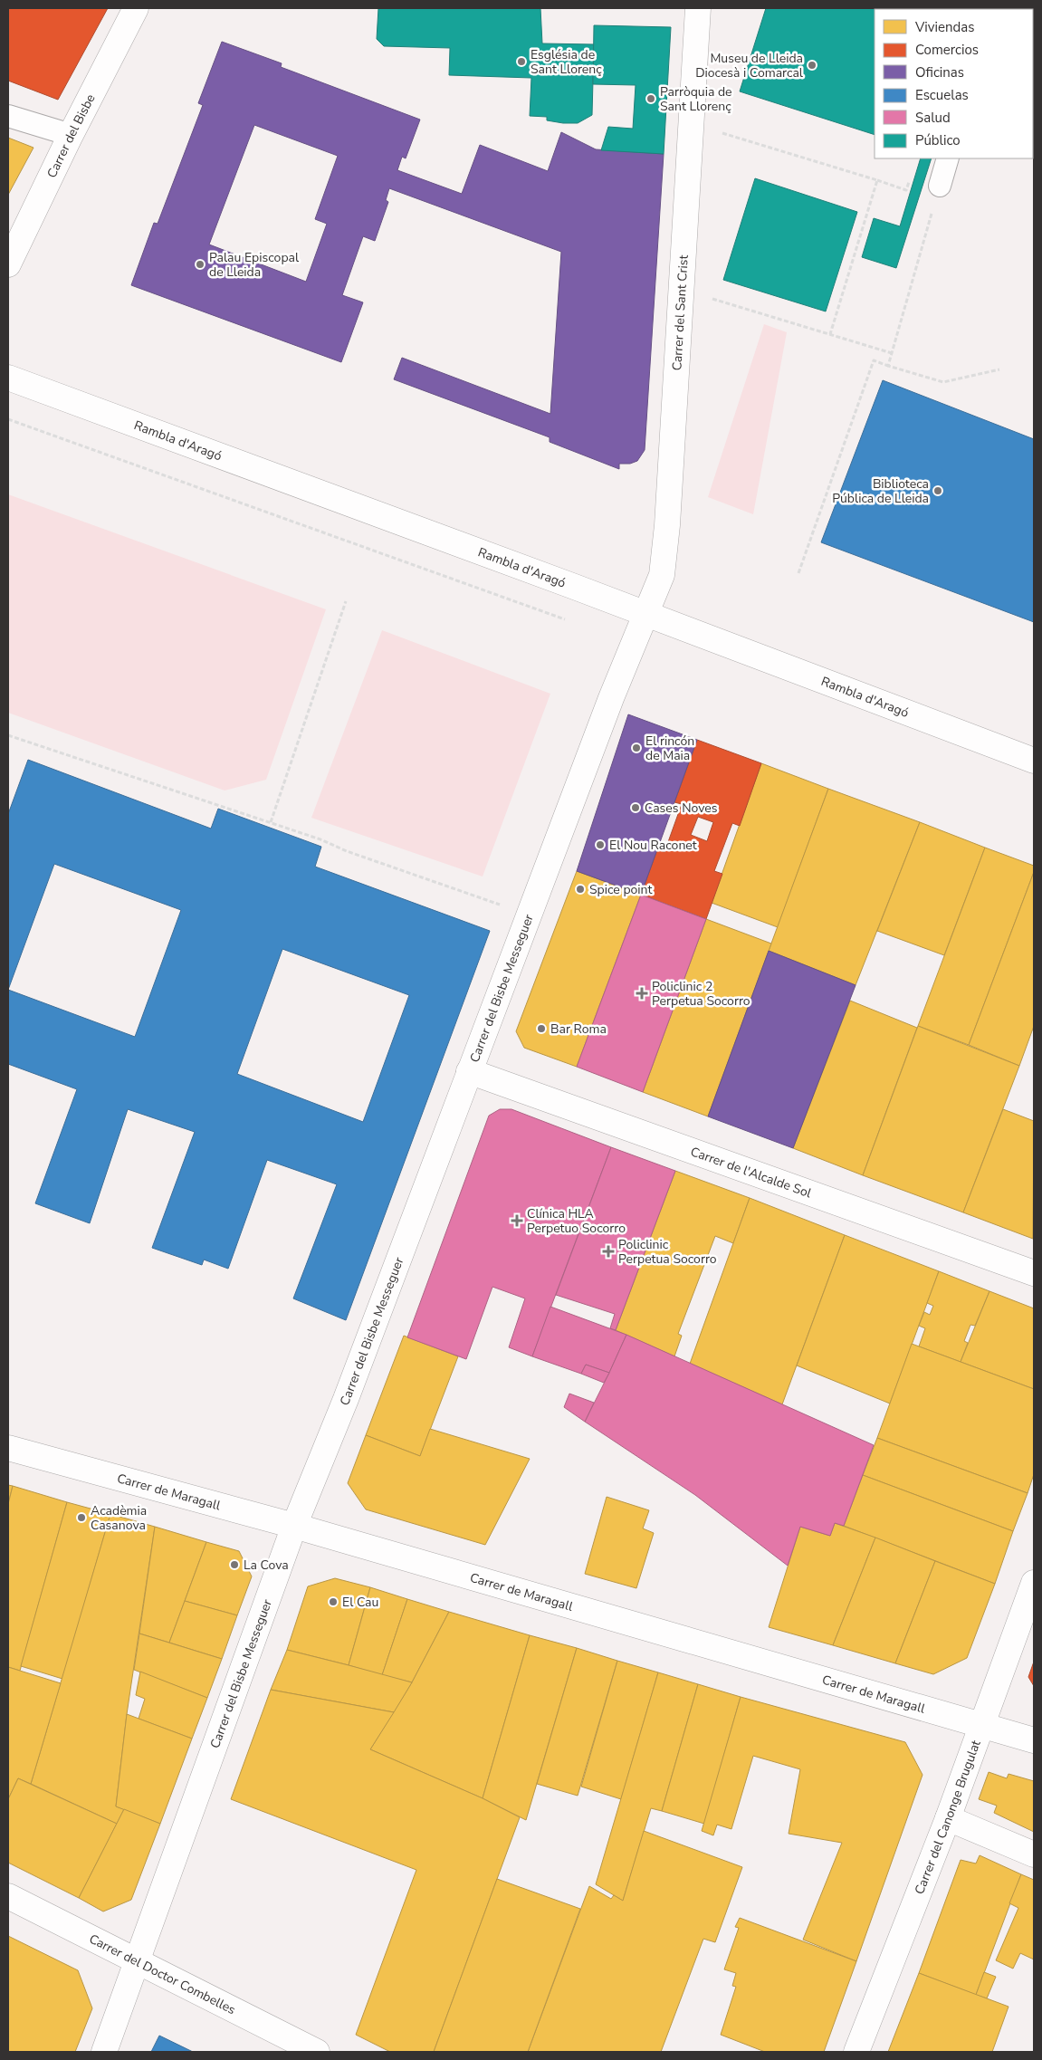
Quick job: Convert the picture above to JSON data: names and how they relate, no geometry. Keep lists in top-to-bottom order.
{
  "streets": {
    "street": [
      "Carrer del Bisbe",
      "Carrer del Sant Crist",
      "Rambla d'Aragó",
      "Carrer del Bisbe Messeguer",
      "Carrer de l'Alcalde Sol",
      "Carrer de Maragall",
      "Carrer del Canonge Brugulat",
      "Carrer del Doctor Combelles"
    ]
  },
  "crossings": [
    ["Carrer del Sant Crist", "Rambla d'Aragó"],
    ["Carrer del Sant Crist", "Carrer del Bisbe Messeguer"],
    ["Rambla d'Aragó", "Carrer del Bisbe Messeguer"],
    ["Carrer del Bisbe Messeguer", "Carrer de l'Alcalde Sol"],
    ["Carrer del Bisbe Messeguer", "Carrer de Maragall"],
    ["Carrer del Bisbe Messeguer", "Carrer del Doctor Combelles"],
    ["Carrer de Maragall", "Carrer del Canonge Brugulat"]
  ],
  "places": {
    "other": [
      "Església de Sant Llorenç",
      "Museu de Lleida Diocesà i Comarcal",
      "Parròquia de Sant Llorenç",
      "Palau Episcopal de Lleida",
      "Biblioteca Pública de Lleida",
      "El rincón de Maia",
      "Cases Noves",
      "El Nou Raconet",
      "Spice point",
      "Bar Roma",
      "Acadèmia Casanova",
      "La Cova",
      "El Cau"
    ],
    "health": ["Policlinic 2 Perpetua Socorro", "Clínica HLA Perpetuo Socorro", "Policlinic Perpetua Socorro"]
  },
  "legend": [
    "Viviendas",
    "Comercios",
    "Oficinas",
    "Escuelas",
    "Salud",
    "Público"
  ]
}
